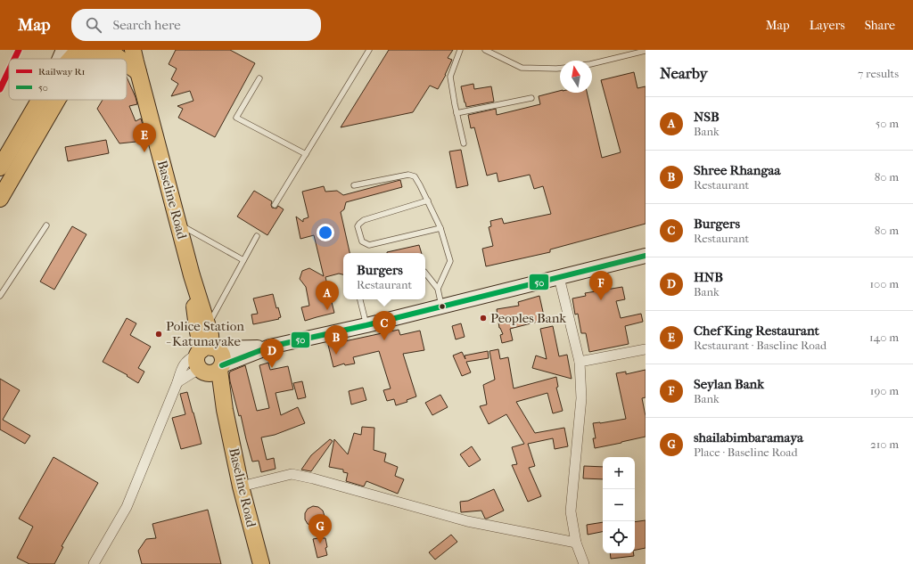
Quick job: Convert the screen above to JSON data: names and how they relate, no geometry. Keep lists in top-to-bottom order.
{
  "streets": {
    "main road": ["Baseline Road"]
  },
  "places": ["Peoples Bank", "Police Station - Katunayake"],
  "lines": ["rail line R1", "transit line 50"],
  "legend": ["Railway R1", "50"],
  "north": "top",
  "page": {
    "header": "Map",
    "search": "Search here",
    "nav": ["Map", "Layers", "Share"],
    "heading": ["Nearby", "7 results"],
    "list": [
      {
        "mark": "A",
        "name": "NSB",
        "note": "Bank",
        "value": "50 m"
      },
      {
        "mark": "B",
        "name": "Shree Rhangaa",
        "note": "Restaurant",
        "value": "80 m"
      },
      {
        "mark": "C",
        "name": "Burgers",
        "note": "Restaurant",
        "value": "80 m"
      },
      {
        "mark": "D",
        "name": "HNB",
        "note": "Bank",
        "value": "100 m"
      },
      {
        "mark": "E",
        "name": "Chef King Restaurant",
        "note": "Restaurant · Baseline Road",
        "value": "140 m"
      },
      {
        "mark": "F",
        "name": "Seylan Bank",
        "note": "Bank",
        "value": "190 m"
      },
      {
        "mark": "G",
        "name": "shailabimbaramaya",
        "note": "Place · Baseline Road",
        "value": "210 m"
      }
    ],
    "pins": [
      "E",
      "F",
      "A",
      "C",
      "B",
      "D",
      "G"
    ],
    "popup": ["Burgers", "Restaurant"],
    "map_buttons": ["+", "−"]
  }
}
